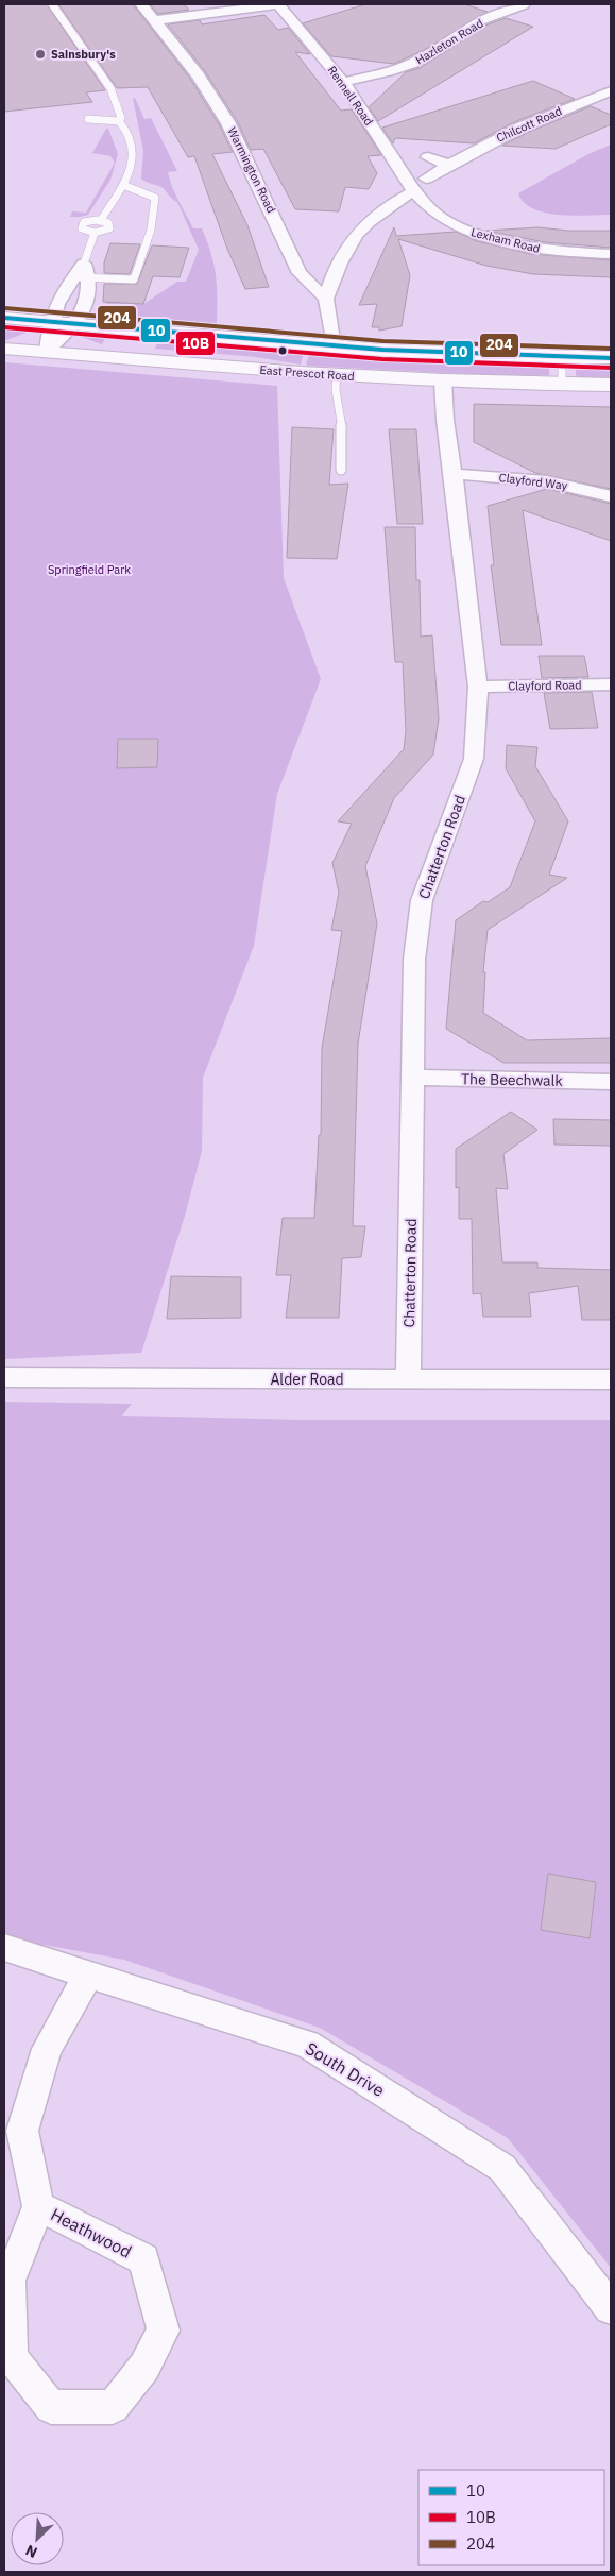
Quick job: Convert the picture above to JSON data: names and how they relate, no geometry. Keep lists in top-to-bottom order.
{
  "streets": {
    "highway": ["East Prescot Road"],
    "street": [
      "Hazleton Road",
      "Rennell Road",
      "Chilcott Road",
      "Warmington Road",
      "Lexham Road",
      "Clayford Way",
      "Clayford Road",
      "Chatterton Road",
      "The Beechwalk",
      "Alder Road",
      "South Drive",
      "Heathwood"
    ]
  },
  "crossings": [
    ["Hazleton Road", "Rennell Road"],
    ["Rennell Road", "Lexham Road"],
    ["East Prescot Road", "Chatterton Road"],
    ["Clayford Way", "Chatterton Road"],
    ["Clayford Road", "Chatterton Road"],
    ["Chatterton Road", "The Beechwalk"],
    ["Chatterton Road", "Alder Road"],
    ["South Drive", "Heathwood"]
  ],
  "parks": ["Springfield Park"],
  "places": ["Sainsbury's"],
  "lines": ["transit line 204", "transit line 10", "transit line 10B"],
  "legend": ["10", "10B", "204"],
  "north": "bottom left"
}
